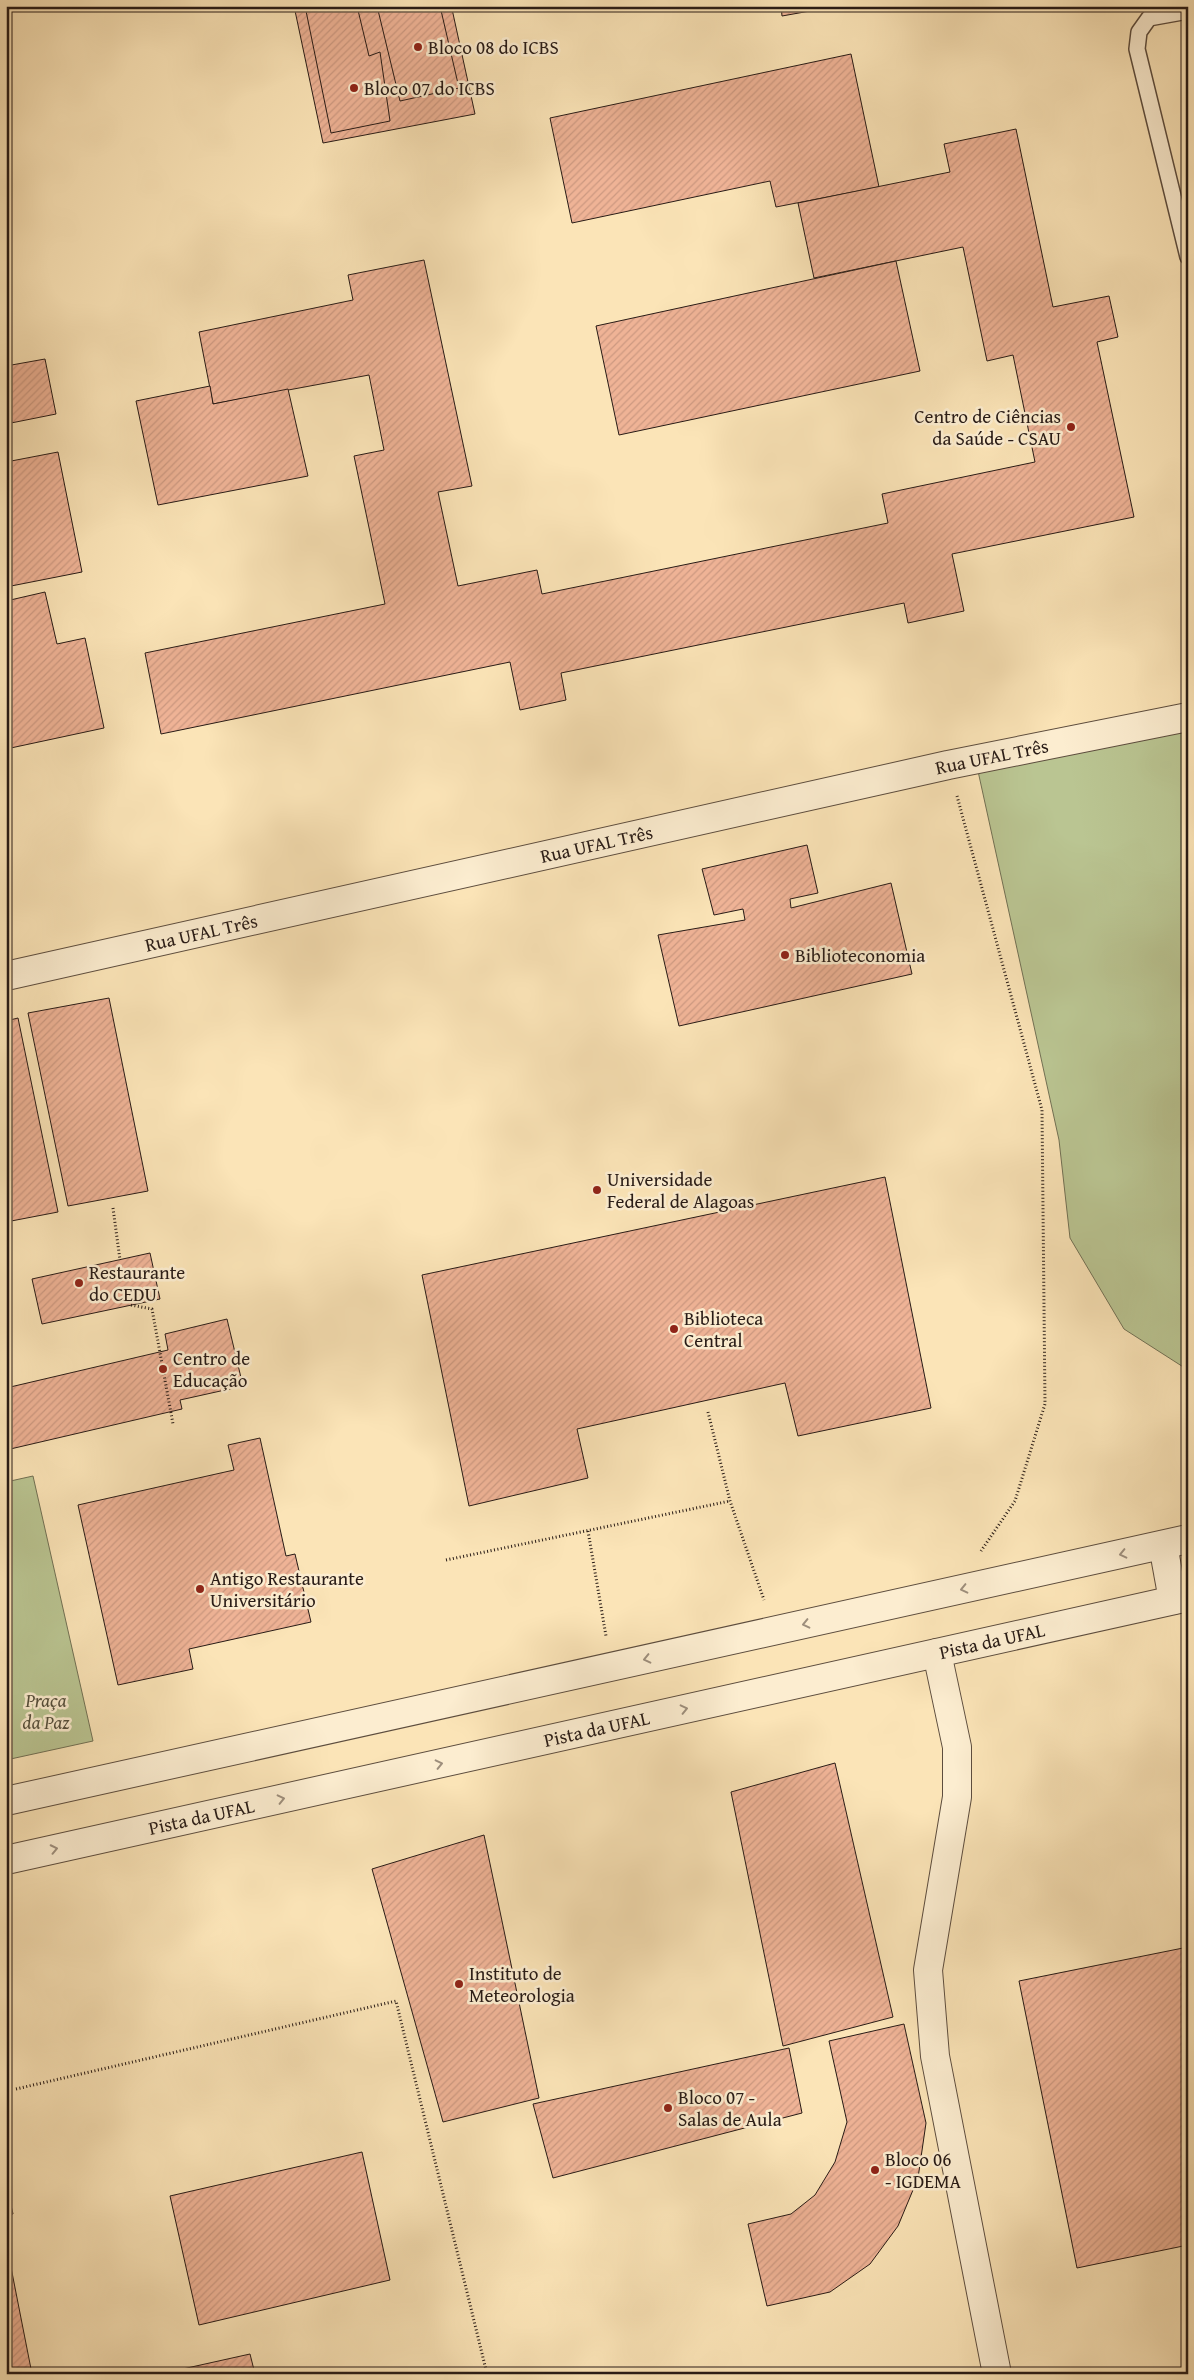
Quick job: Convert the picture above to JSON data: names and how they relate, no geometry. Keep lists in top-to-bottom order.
{
  "streets": {
    "street": ["Rua UFAL Três", "Pista da UFAL"]
  },
  "parks": ["Praça da Paz"],
  "places": [
    "Bloco 08 do ICBS",
    "Bloco 07 do ICBS",
    "Centro de Ciências da Saúde - CSAU",
    "Biblioteconomia",
    "Universidade Federal de Alagoas",
    "Restaurante do CEDU",
    "Biblioteca Central",
    "Centro de Educação",
    "Antigo Restaurante Universitário",
    "Instituto de Meteorologia",
    "Bloco 07 - Salas de Aula",
    "Bloco 06 - IGDEMA"
  ]
}
